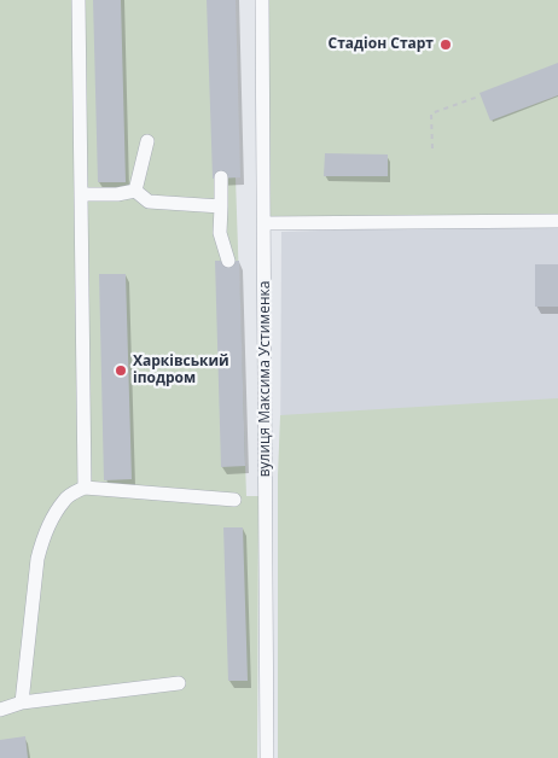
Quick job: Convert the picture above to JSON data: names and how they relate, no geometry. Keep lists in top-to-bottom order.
{
  "streets": {
    "street": ["вулиця Максима Устименка"]
  },
  "places": ["Стадіон Старт", "Харківський іподром"]
}
